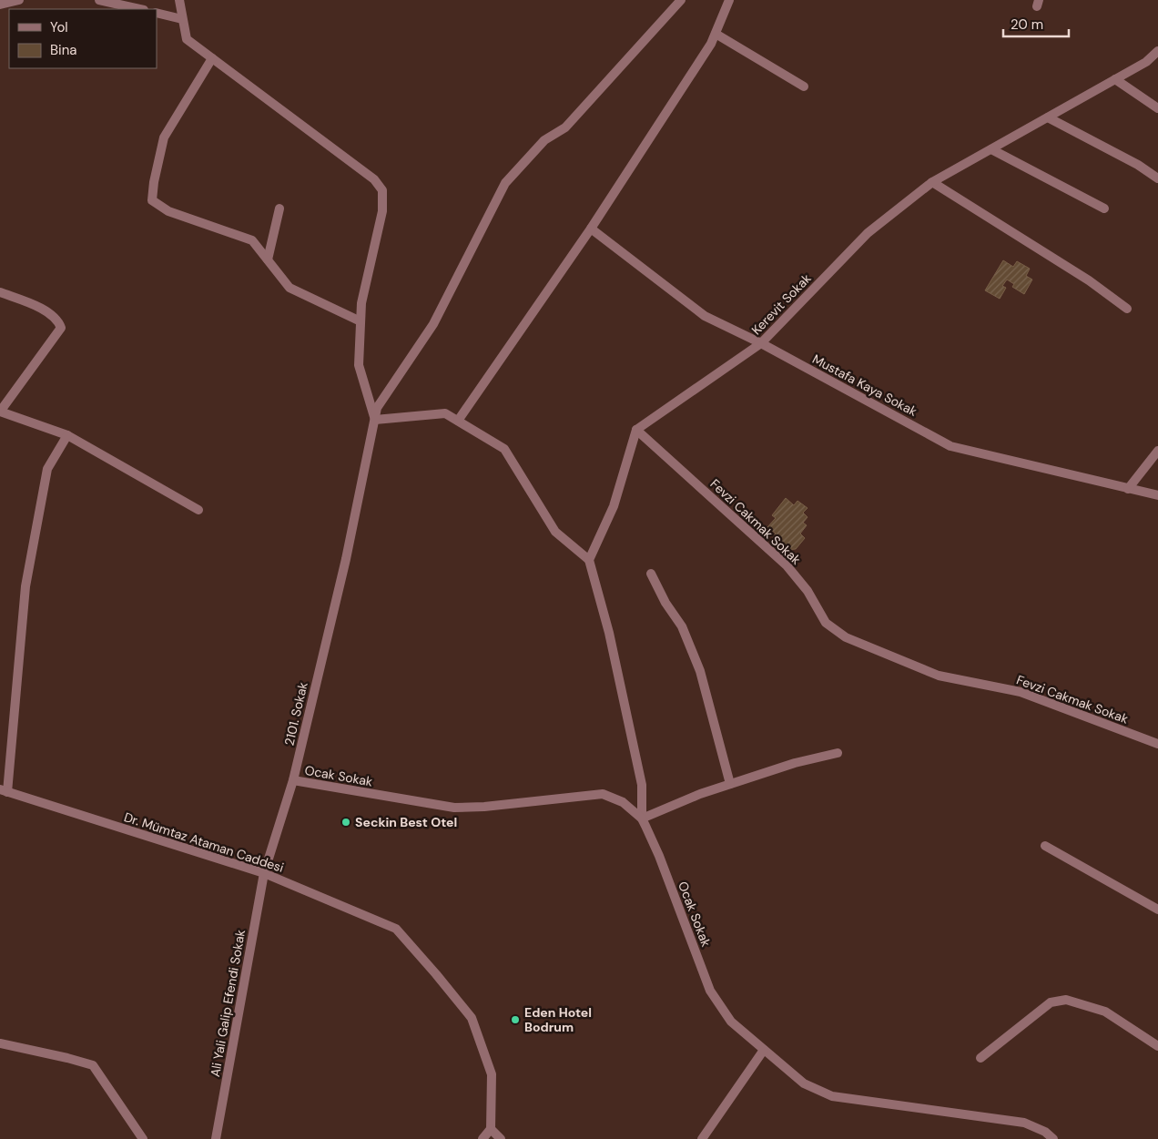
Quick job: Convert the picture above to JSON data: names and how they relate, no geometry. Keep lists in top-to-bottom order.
{
  "streets": {
    "street": [
      "Kerevit Sokak",
      "Mustafa Kaya Sokak",
      "Fevzi Cakmak Sokak",
      "2101. Sokak",
      "Ocak Sokak",
      "Dr. Mümtaz Ataman Caddesi",
      "Ali Yali Galip Efendi Sokak"
    ]
  },
  "crossings": [
    ["Kerevit Sokak", "Mustafa Kaya Sokak"],
    ["Kerevit Sokak", "Fevzi Cakmak Sokak"],
    ["2101. Sokak", "Ocak Sokak"],
    ["2101. Sokak", "Dr. Mümtaz Ataman Caddesi"],
    ["2101. Sokak", "Ali Yali Galip Efendi Sokak"],
    ["Dr. Mümtaz Ataman Caddesi", "Ali Yali Galip Efendi Sokak"]
  ],
  "places": ["Seckin Best Otel", "Eden Hotel Bodrum"],
  "legend": ["Yol", "Bina"],
  "scale_bar": "20 m"
}
